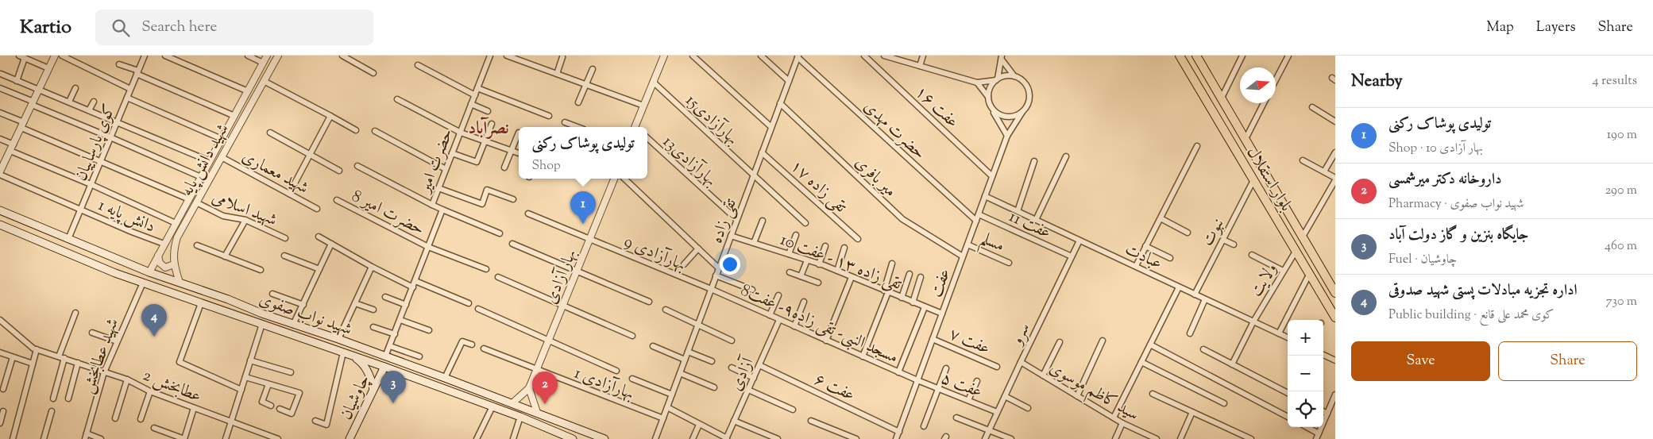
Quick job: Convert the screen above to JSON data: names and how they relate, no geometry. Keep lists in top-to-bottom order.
{
  "streets": {
    "main road": ["بلوار استقلال", "شهید نواب صفوی", "چاوشیان"],
    "street": [
      "عفت ۱۶",
      "بهارآزادی15",
      "حضرت مهدی",
      "کوی پارساییان",
      "شهید دانش پایه",
      "حضرت امیر",
      "بهارآزادی13",
      "شهید معماری",
      "میر بافری",
      "تقی زاده ۱۷",
      "شهید اسلامی",
      "حضرت امیر 8",
      "دانش پایه 1",
      "تقی زاده",
      "عفت 11",
      "نبوت",
      "مسلم",
      "بهارآزادی 9",
      "عبادت",
      "تقی زاده ۱۳ - عفت 10",
      "بهار آزادی",
      "ولایت",
      "عفت",
      "مسجد النبی- تقی زاده۹- عفت8",
      "سرو",
      "عفت ۷",
      "شهید عطابخش",
      "آزادی",
      "بهارآزادی 1",
      "عفت ۵",
      "عطابخش 2",
      "عفت ۶",
      "سید کاظم موسوی"
    ]
  },
  "crossings": [
    ["عفت ۱۶", "عفت"],
    ["بهارآزادی15", "تقی زاده"],
    ["حضرت مهدی", "تقی زاده"],
    ["حضرت مهدی", "عفت"],
    ["کوی پارساییان", "دانش پایه 1"],
    ["کوی پارساییان", "شهید نواب صفوی"],
    ["شهید دانش پایه", "شهید معماری"],
    ["شهید دانش پایه", "شهید اسلامی"],
    ["شهید دانش پایه", "دانش پایه 1"],
    ["شهید دانش پایه", "شهید نواب صفوی"],
    ["حضرت امیر", "حضرت امیر 8"],
    ["حضرت امیر", "شهید نواب صفوی"],
    ["بهارآزادی13", "تقی زاده"],
    ["میر بافری", "تقی زاده"],
    ["میر بافری", "عفت"],
    ["بلوار استقلال", "نبوت"],
    ["بلوار استقلال", "ولایت"],
    ["تقی زاده ۱۷", "تقی زاده"],
    ["تقی زاده", "بهارآزادی 9"],
    ["تقی زاده", "تقی زاده ۱۳ - عفت 10"],
    ["تقی زاده", "مسجد النبی- تقی زاده۹- عفت8"],
    ["تقی زاده", "بهارآزادی 1"],
    ["عفت 11", "عفت"],
    ["عفت 11", "سرو"],
    ["نبوت", "عبادت"],
    ["مسلم", "عفت"],
    ["بهارآزادی 9", "بهار آزادی"],
    ["بهارآزادی 9", "مسجد النبی- تقی زاده۹- عفت8"],
    ["عبادت", "ولایت"],
    ["عبادت", "عفت"],
    ["عبادت", "سرو"],
    ["تقی زاده ۱۳ - عفت 10", "عفت"],
    ["بهار آزادی", "شهید نواب صفوی"],
    ["بهار آزادی", "بهارآزادی 1"],
    ["عفت", "مسجد النبی- تقی زاده۹- عفت8"],
    ["عفت", "عفت ۷"],
    ["عفت", "عفت ۵"],
    ["عفت", "عفت ۶"],
    ["شهید نواب صفوی", "شهید عطابخش"],
    ["شهید نواب صفوی", "چاوشیان"],
    ["مسجد النبی- تقی زاده۹- عفت8", "آزادی"],
    ["مسجد النبی- تقی زاده۹- عفت8", "عفت ۵"],
    ["سرو", "عفت ۵"],
    ["سرو", "سید کاظم موسوی"],
    ["شهید عطابخش", "عطابخش 2"],
    ["آزادی", "عفت ۶"]
  ],
  "districts": ["نصرآباد"],
  "north": "right",
  "page": {
    "header": "Kartio",
    "search": "Search here",
    "nav": ["Map", "Layers", "Share"],
    "heading": ["Nearby", "4 results"],
    "list": [
      {
        "mark": "1",
        "name": "تولیدی پوشاک رکنی",
        "note": "Shop · بهار آزادی 10",
        "value": "190 m"
      },
      {
        "mark": "2",
        "name": "داروخانه دکتر میرشمسی",
        "note": "Pharmacy · شهید نواب صفوی",
        "value": "290 m"
      },
      {
        "mark": "3",
        "name": "جایگاه بنزین و گاز دولت آباد",
        "note": "Fuel · چاوشیان",
        "value": "460 m"
      },
      {
        "mark": "4",
        "name": "اداره تجزیه مبادلات پستی شهید صدوقی",
        "note": "Public building · کوی محمد علی قانع",
        "value": "730 m"
      }
    ],
    "popup": ["تولیدی پوشاک رکنی", "Shop"],
    "pins": [
      "1",
      "4",
      "3",
      "2"
    ],
    "map_buttons": ["+", "−"],
    "buttons": ["Save", "Share"]
  }
}
